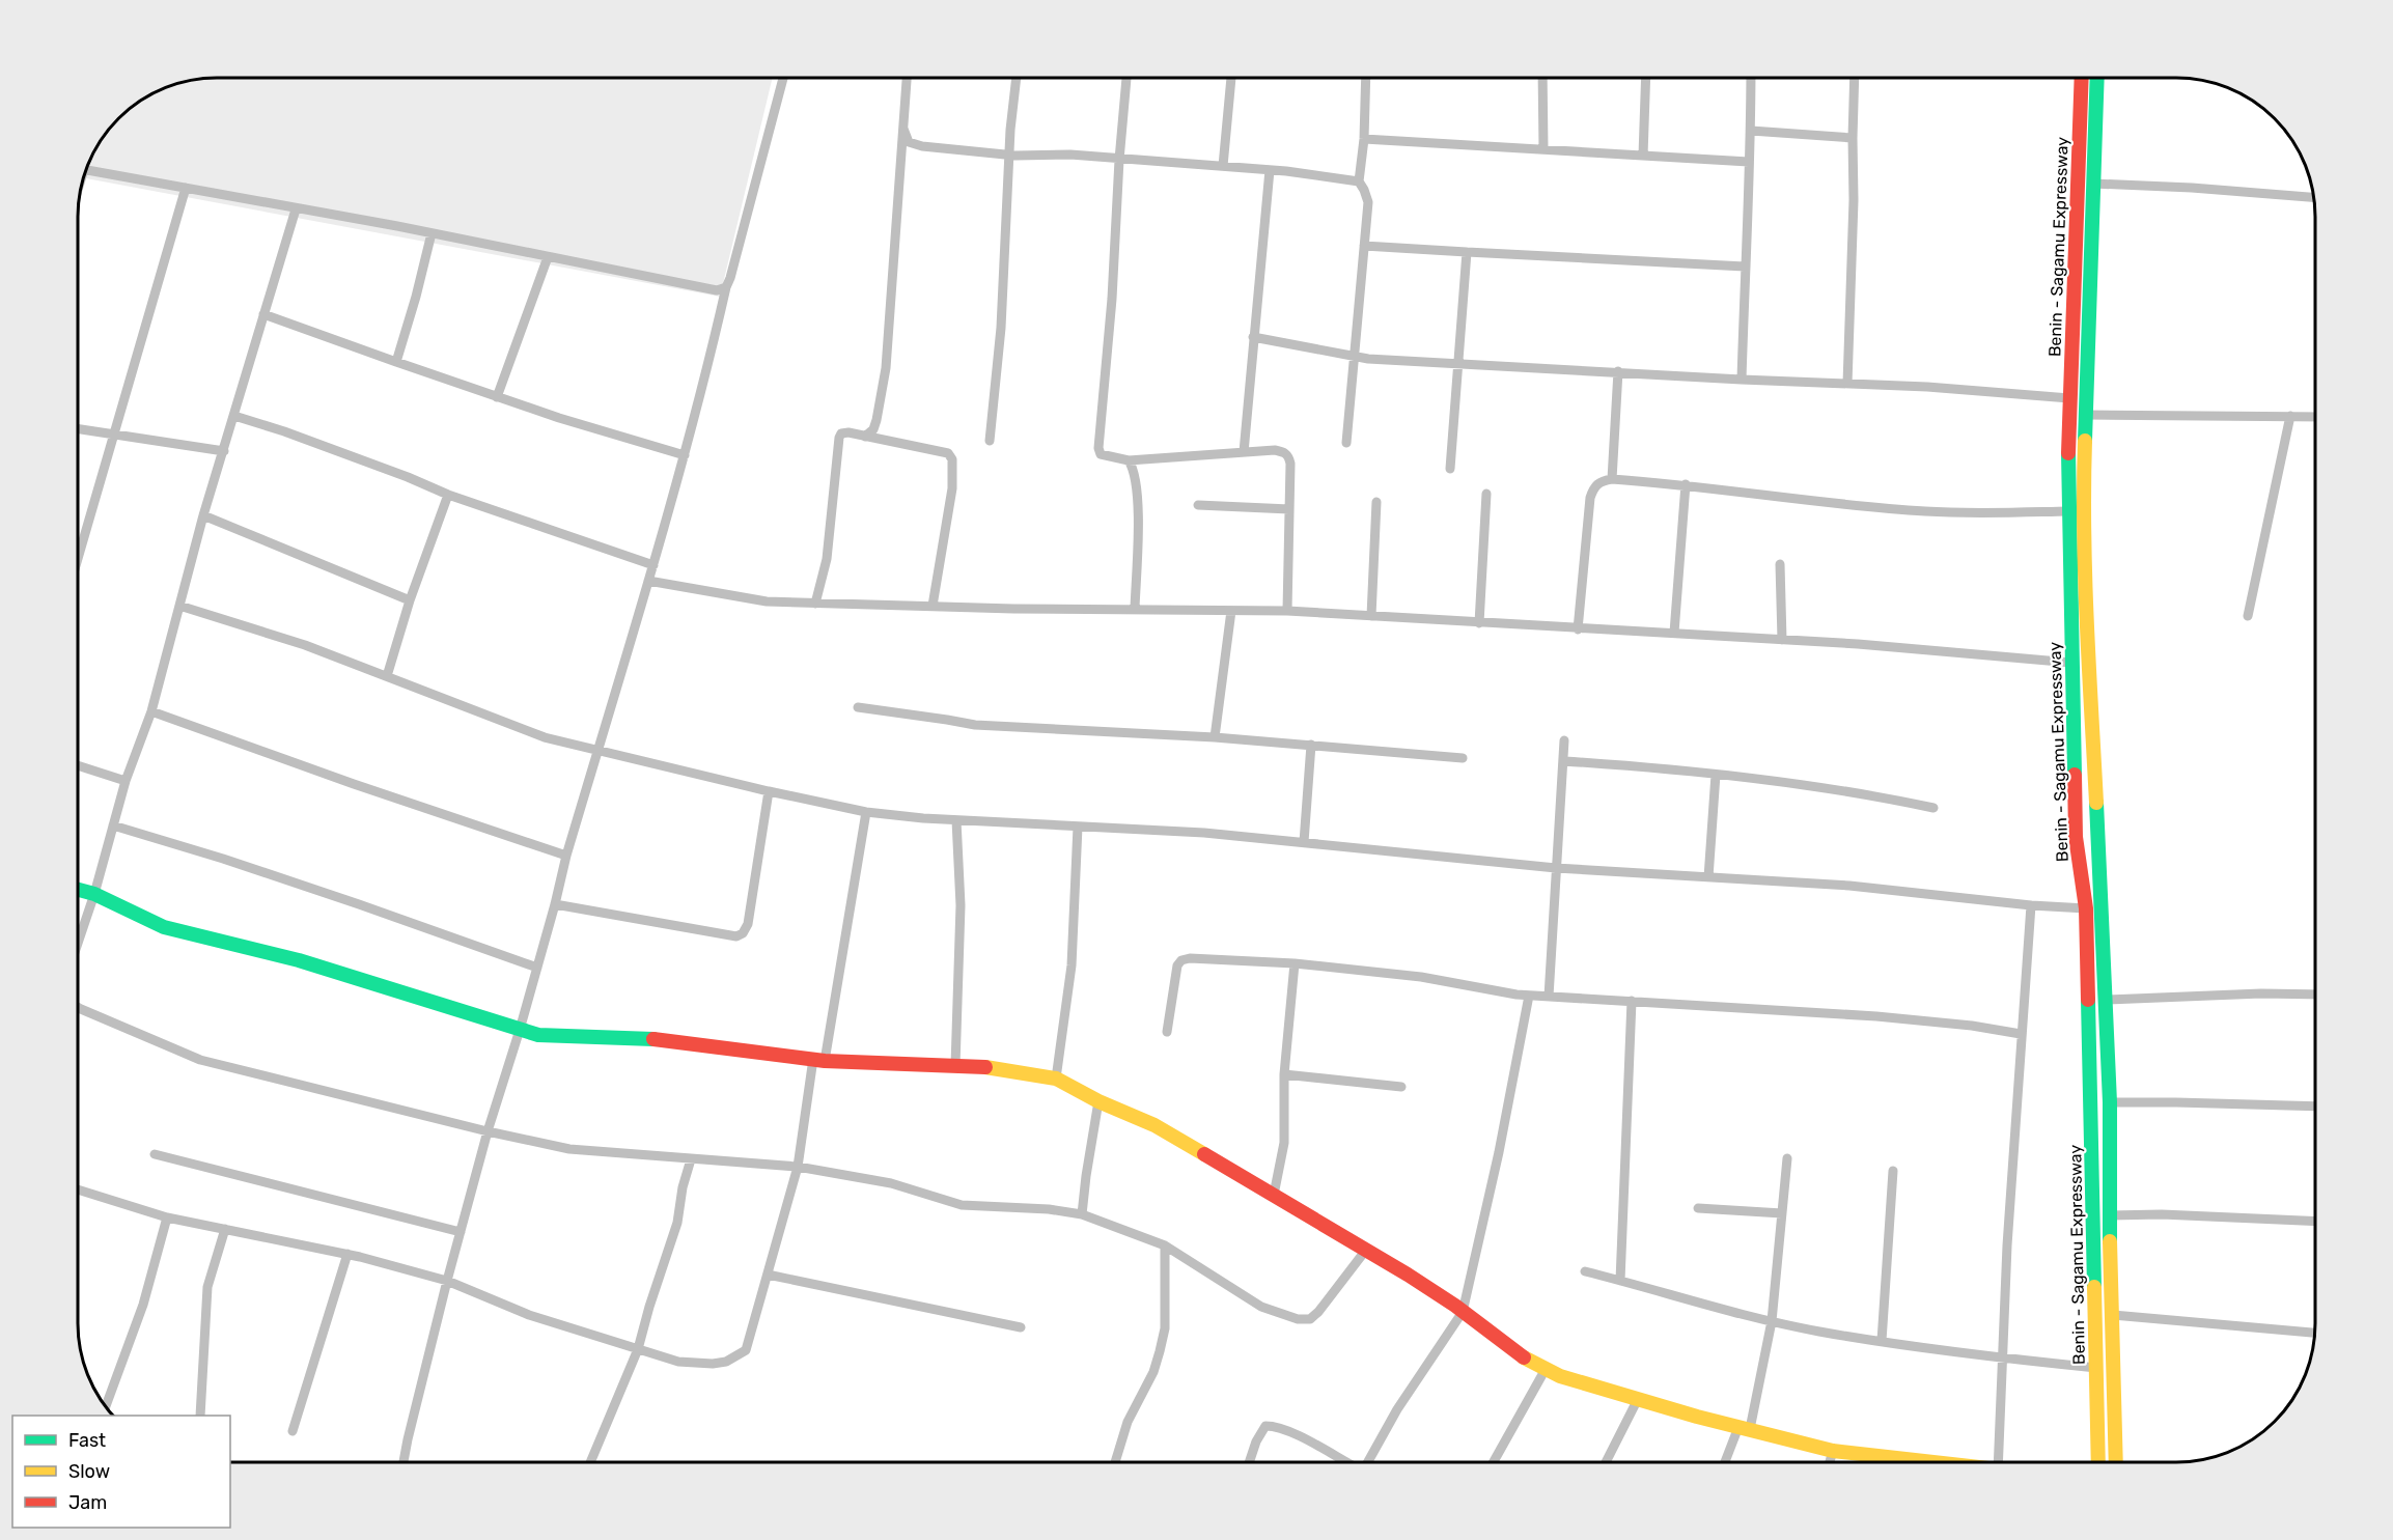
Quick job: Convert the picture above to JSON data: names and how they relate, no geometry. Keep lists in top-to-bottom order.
{
  "streets": {
    "main road": ["Benin - Sagamu Expressway"]
  },
  "legend": ["Fast", "Slow", "Jam"]
}
